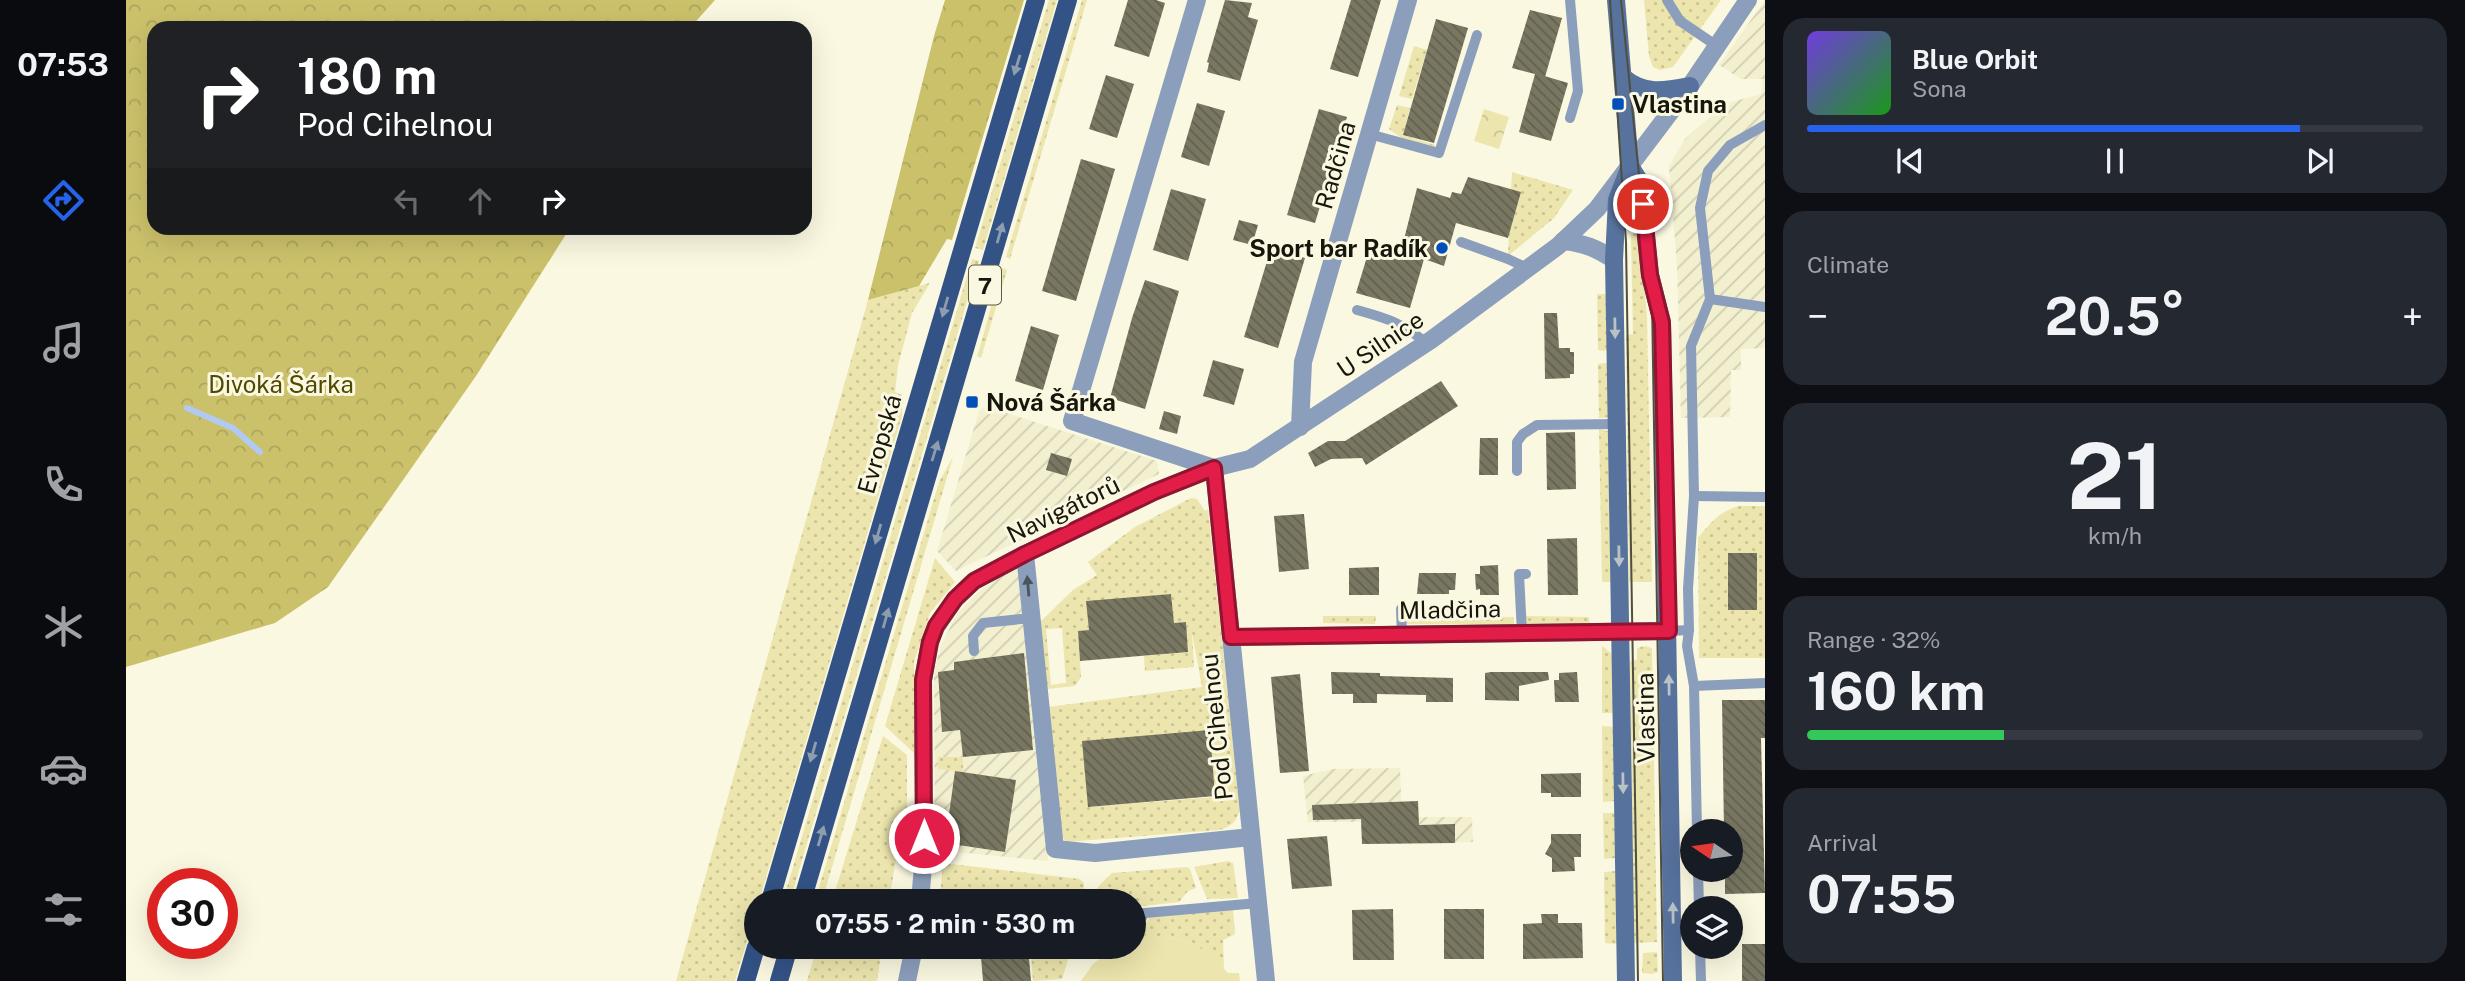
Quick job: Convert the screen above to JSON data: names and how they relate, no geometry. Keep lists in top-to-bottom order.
{
  "streets": {
    "main road": ["7", "Evropská"],
    "street": [
      "Radčina",
      "U Silnice",
      "Navigátorů",
      "Mladčina",
      "Vlastina",
      "Pod Cihelnou"
    ]
  },
  "crossings": [
    ["Radčina", "U Silnice"],
    ["U Silnice", "Navigátorů"],
    ["U Silnice", "Vlastina"],
    ["U Silnice", "Pod Cihelnou"],
    ["Navigátorů", "Pod Cihelnou"],
    ["Mladčina", "Vlastina"],
    ["Mladčina", "Pod Cihelnou"]
  ],
  "parks": ["Divoká Šárka"],
  "places": {
    "transit": ["Vlastina", "Nová Šárka"],
    "other": ["Sport bar Radík"]
  },
  "north": "left",
  "page": {
    "tabs": "07:53",
    "turn": ["180 m", "Pod Cihelnou"],
    "song": ["Blue Orbit", "Sona"],
    "tile": [
      "Climate",
      ["21", "km/h"],
      ["Range · 32%", "160 km"],
      ["Arrival", "07:55"]
    ],
    "heat": ["−", "20.5°", "+"],
    "limit": "30",
    "trip": "07:55 · 2 min · 530 m"
  }
}
